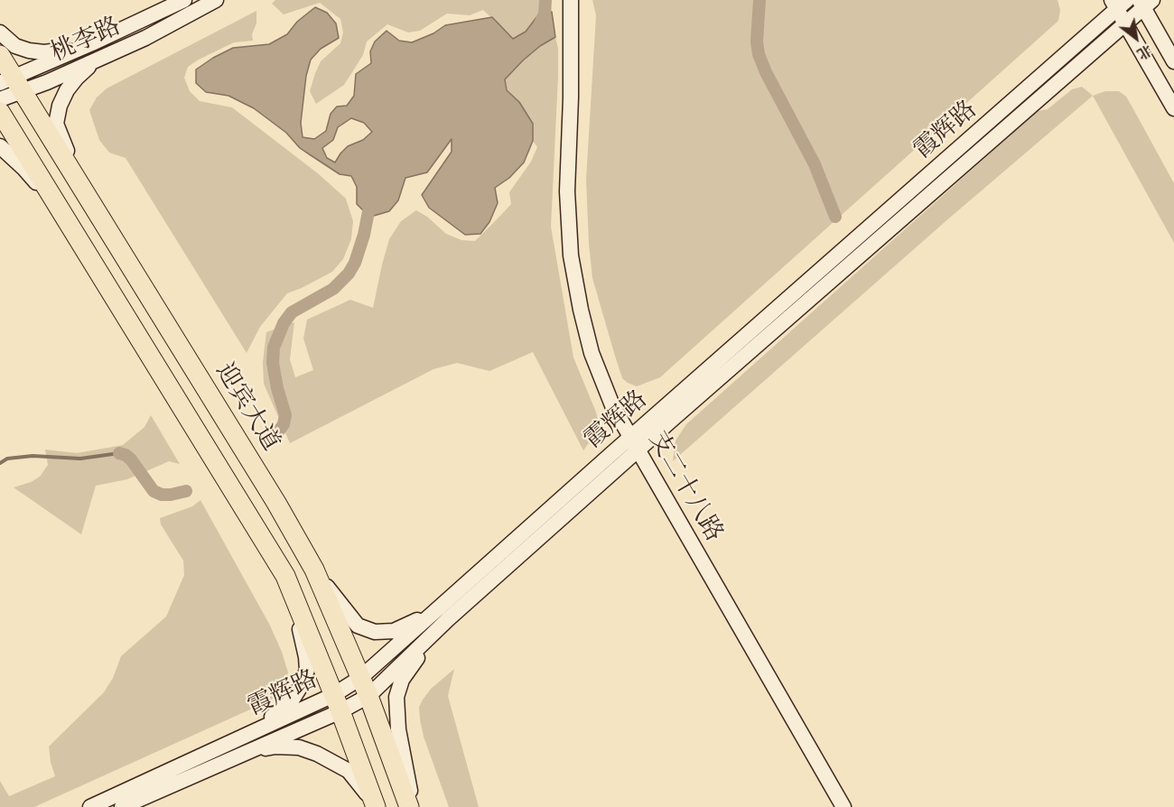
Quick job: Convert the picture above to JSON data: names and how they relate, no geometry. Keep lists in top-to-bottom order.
{
  "streets": {
    "highway": ["迎宾大道"],
    "street": ["桃李路", "霞辉路", "支二十八路"]
  },
  "crossings": [
    ["桃李路", "迎宾大道"],
    ["霞辉路", "迎宾大道"],
    ["霞辉路", "支二十八路"]
  ],
  "north": "bottom right"
}
